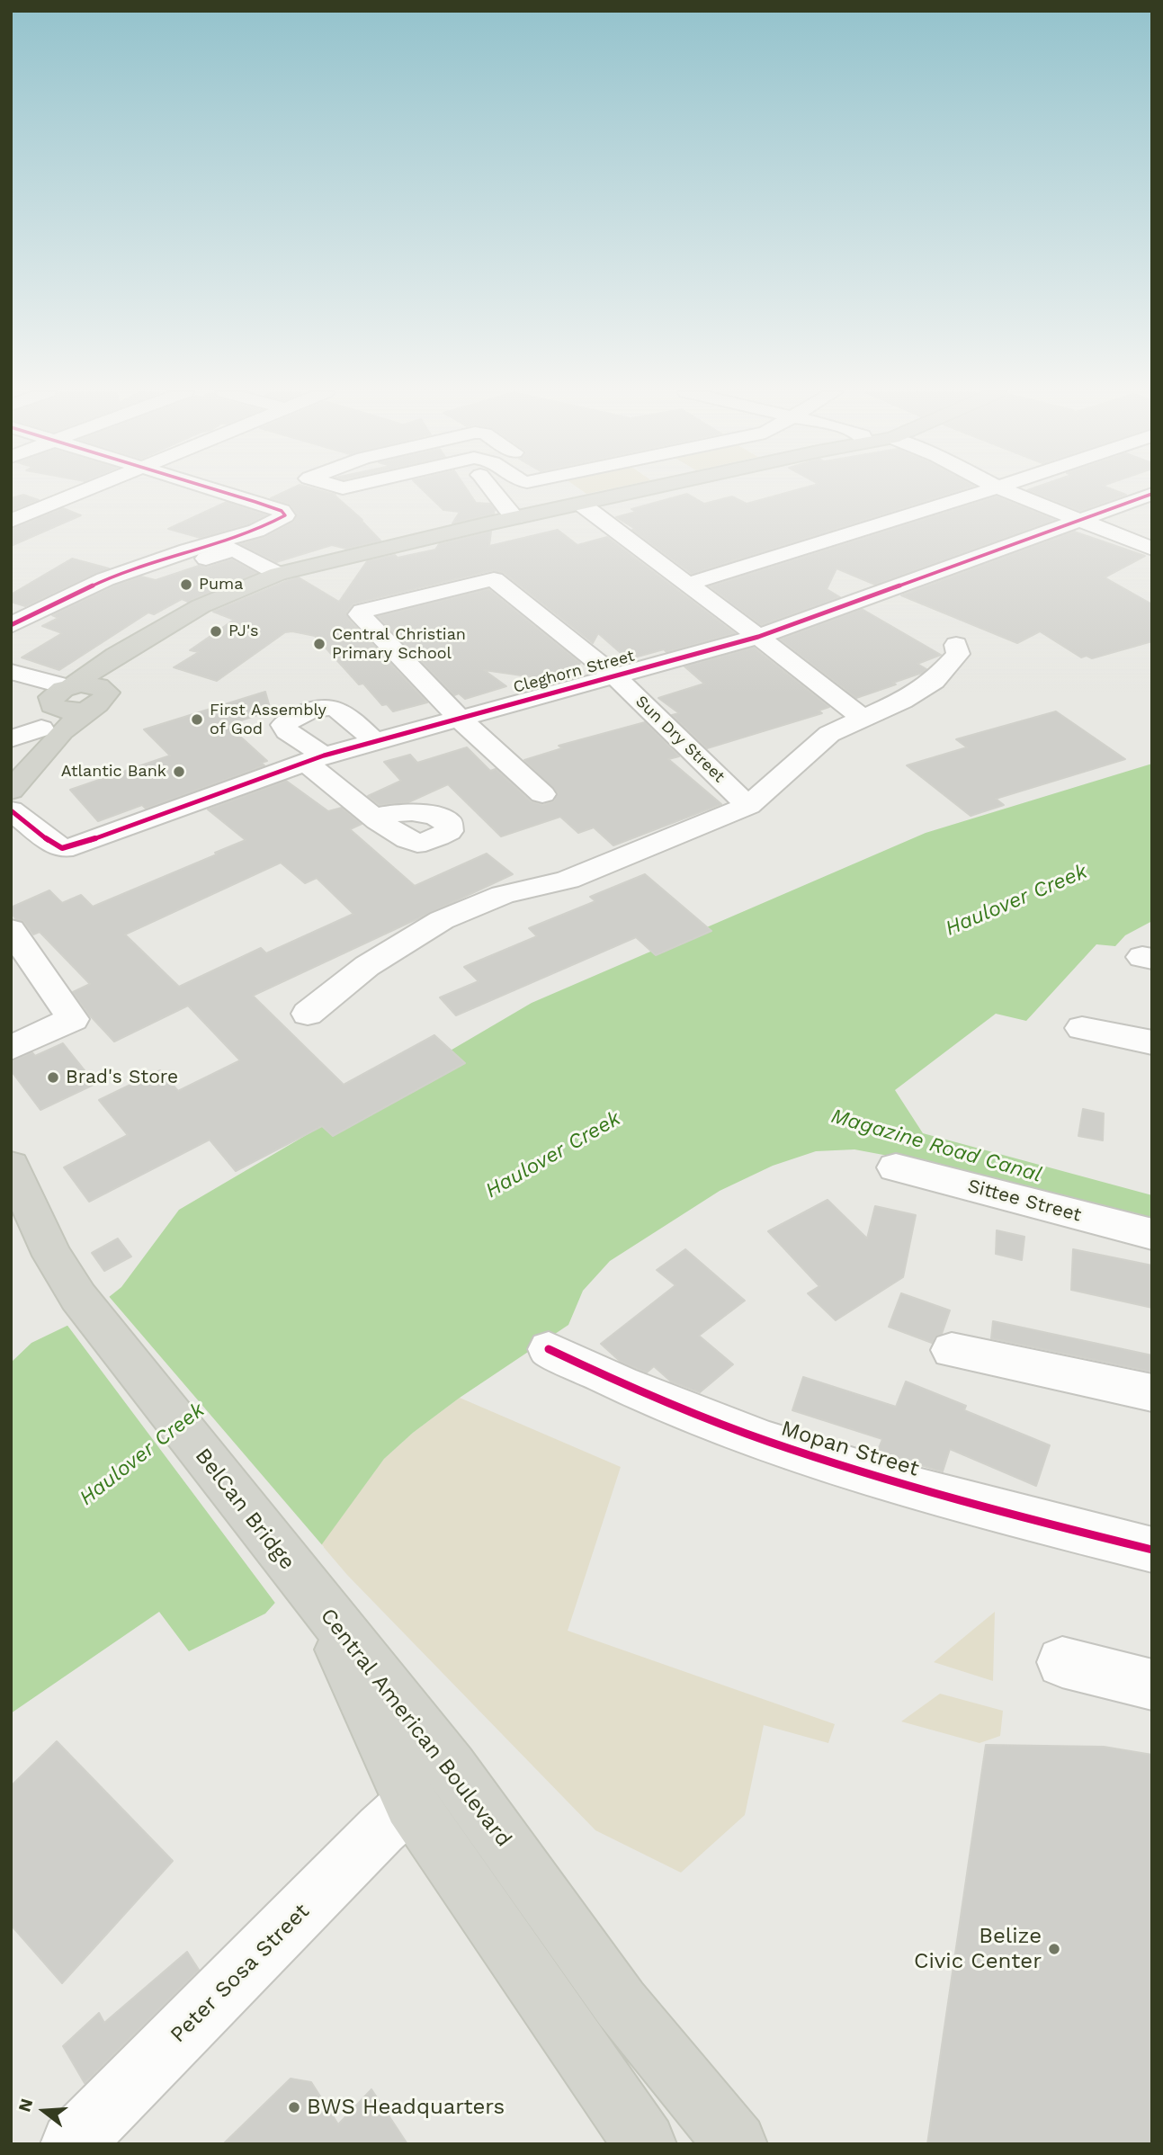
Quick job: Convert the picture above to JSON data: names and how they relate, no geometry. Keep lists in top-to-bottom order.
{
  "streets": {
    "main road": ["BelCan Bridge", "Central American Boulevard"],
    "street": [
      "Cleghorn Street",
      "Sun Dry Street",
      "Sittee Street",
      "Mopan Street",
      "Peter Sosa Street"
    ]
  },
  "crossings": [
    ["Cleghorn Street", "Sun Dry Street"],
    ["BelCan Bridge", "Central American Boulevard"],
    ["Central American Boulevard", "Peter Sosa Street"]
  ],
  "water": ["Haulover Creek", "Magazine Road Canal"],
  "places": [
    "Puma",
    "PJ's",
    "Central Christian Primary School",
    "First Assembly of God",
    "Atlantic Bank",
    "Brad's Store",
    "Belize Civic Center",
    "BWS Headquarters"
  ],
  "north": "left"
}
